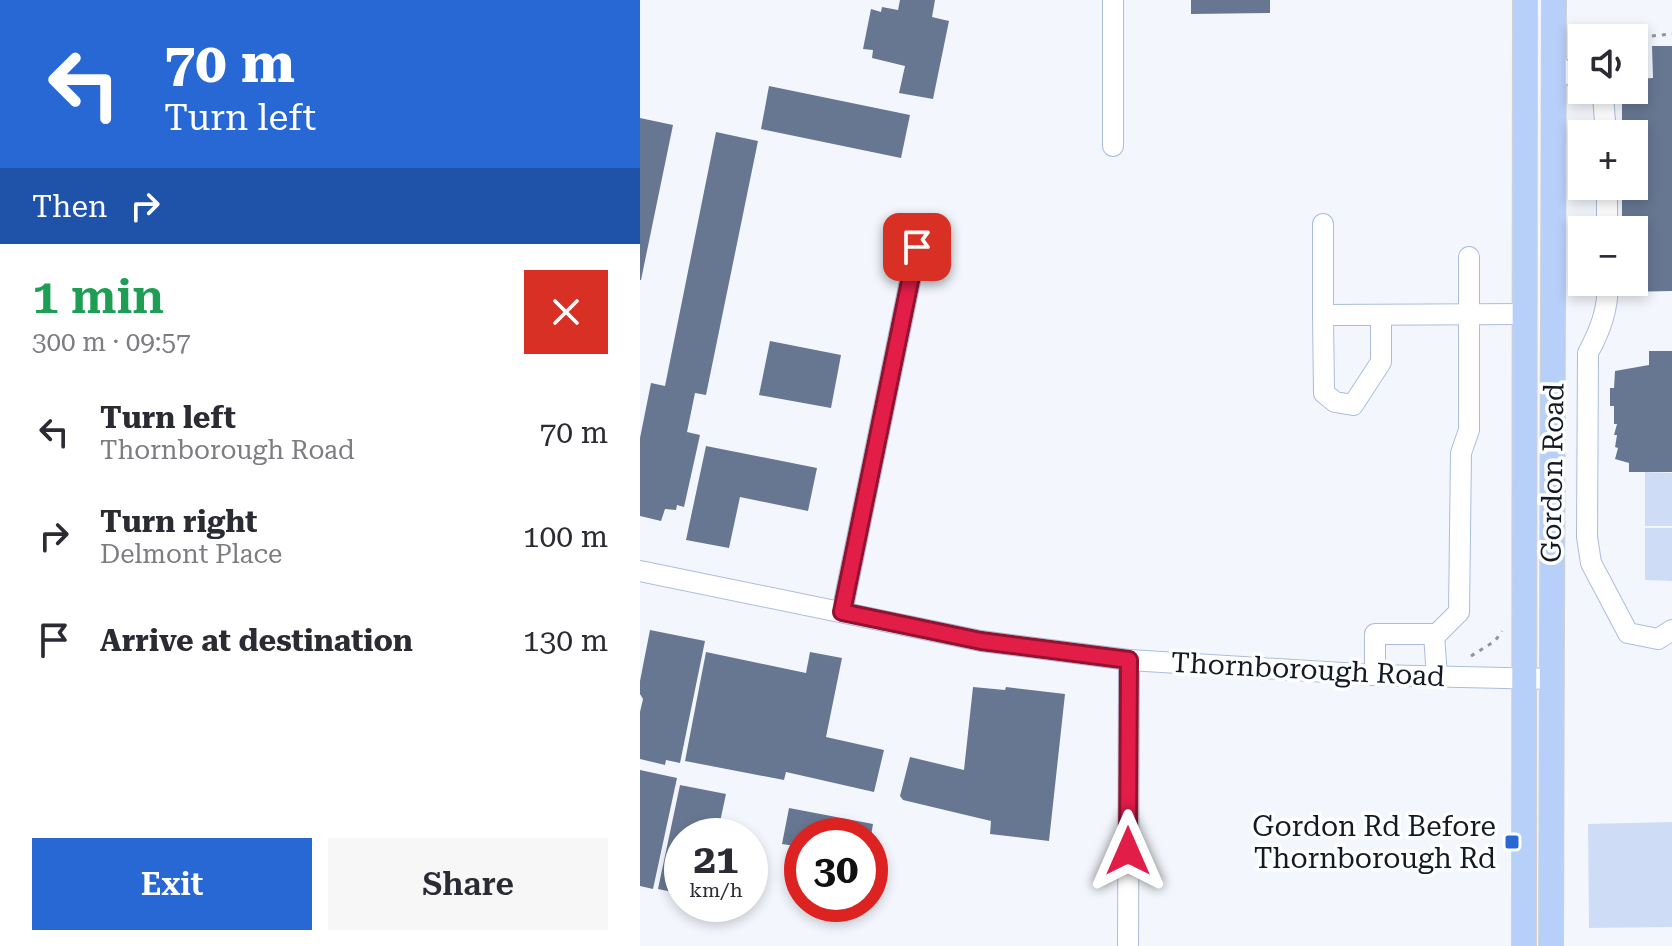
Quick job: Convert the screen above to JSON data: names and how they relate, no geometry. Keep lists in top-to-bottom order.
{
  "streets": {
    "main road": ["Gordon Road"],
    "street": ["Thornborough Road"]
  },
  "crossings": [
    ["Gordon Road", "Thornborough Road"]
  ],
  "places": {
    "transit": ["Gordon Rd Before Thornborough Rd"]
  },
  "page": {
    "turn": ["70 m", "Turn left"],
    "map_buttons": ["+", "−"],
    "then": "Then",
    "heading": ["1 min", "300 m · 09:57"],
    "list": [
      {
        "name": "Turn left",
        "note": "Thornborough Road",
        "value": "70 m"
      },
      {
        "name": "Turn right",
        "note": "Delmont Place",
        "value": "100 m"
      },
      {
        "name": "Arrive at destination",
        "value": "130 m"
      }
    ],
    "speed": "21 km/h",
    "limit": "30",
    "buttons": ["Exit", "Share"]
  }
}
